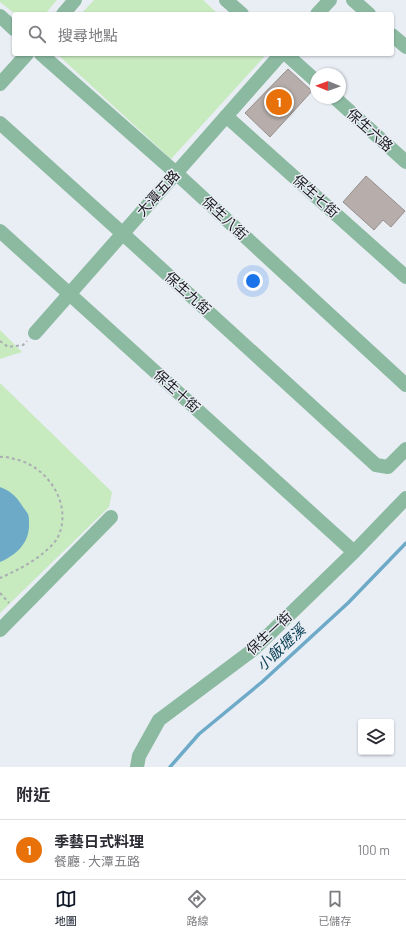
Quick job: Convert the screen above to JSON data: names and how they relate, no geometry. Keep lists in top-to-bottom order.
{
  "streets": {
    "street": [
      "保生六路",
      "大潭五路",
      "保生七街",
      "保生八街",
      "保生九街",
      "保生十街",
      "保生一街"
    ]
  },
  "crossings": [
    ["大潭五路", "保生七街"],
    ["大潭五路", "保生八街"],
    ["大潭五路", "保生九街"],
    ["大潭五路", "保生十街"],
    ["保生十街", "保生一街"]
  ],
  "water": ["小飯壢溪"],
  "north": "left",
  "page": {
    "search": "搜尋地點",
    "pins": "1",
    "heading": "附近",
    "list": [
      {
        "mark": "1",
        "name": "季藝日式料理",
        "note": "餐廳 · 大潭五路",
        "value": "100 m"
      }
    ],
    "nav": ["地圖", "路線", "已儲存"]
  }
}
